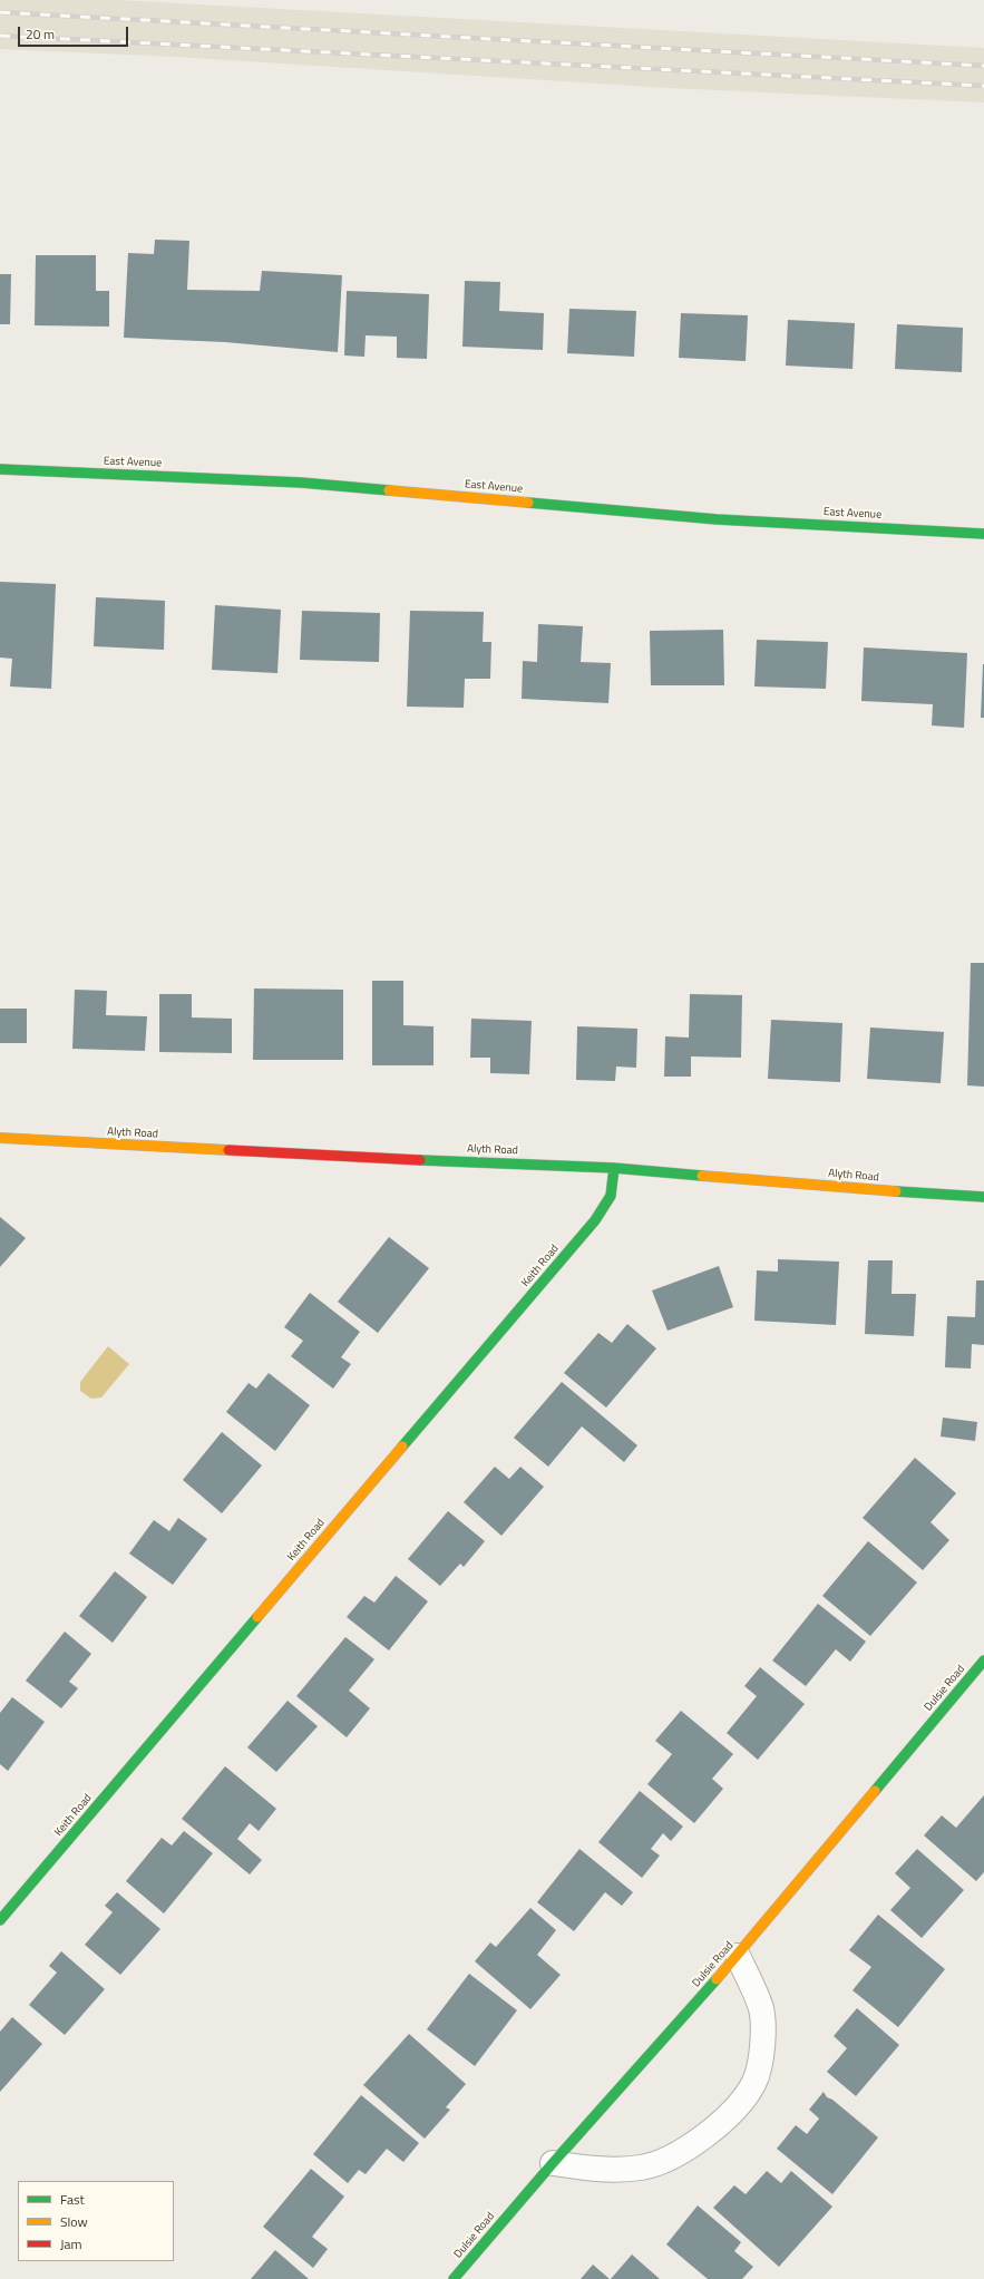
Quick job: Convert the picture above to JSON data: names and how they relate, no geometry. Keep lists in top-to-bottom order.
{
  "streets": {
    "street": [
      "East Avenue",
      "Alyth Road",
      "Keith Road",
      "Dulsie Road"
    ]
  },
  "crossings": [
    ["Alyth Road", "Keith Road"]
  ],
  "legend": ["Fast", "Slow", "Jam"],
  "scale_bar": "20 m"
}
